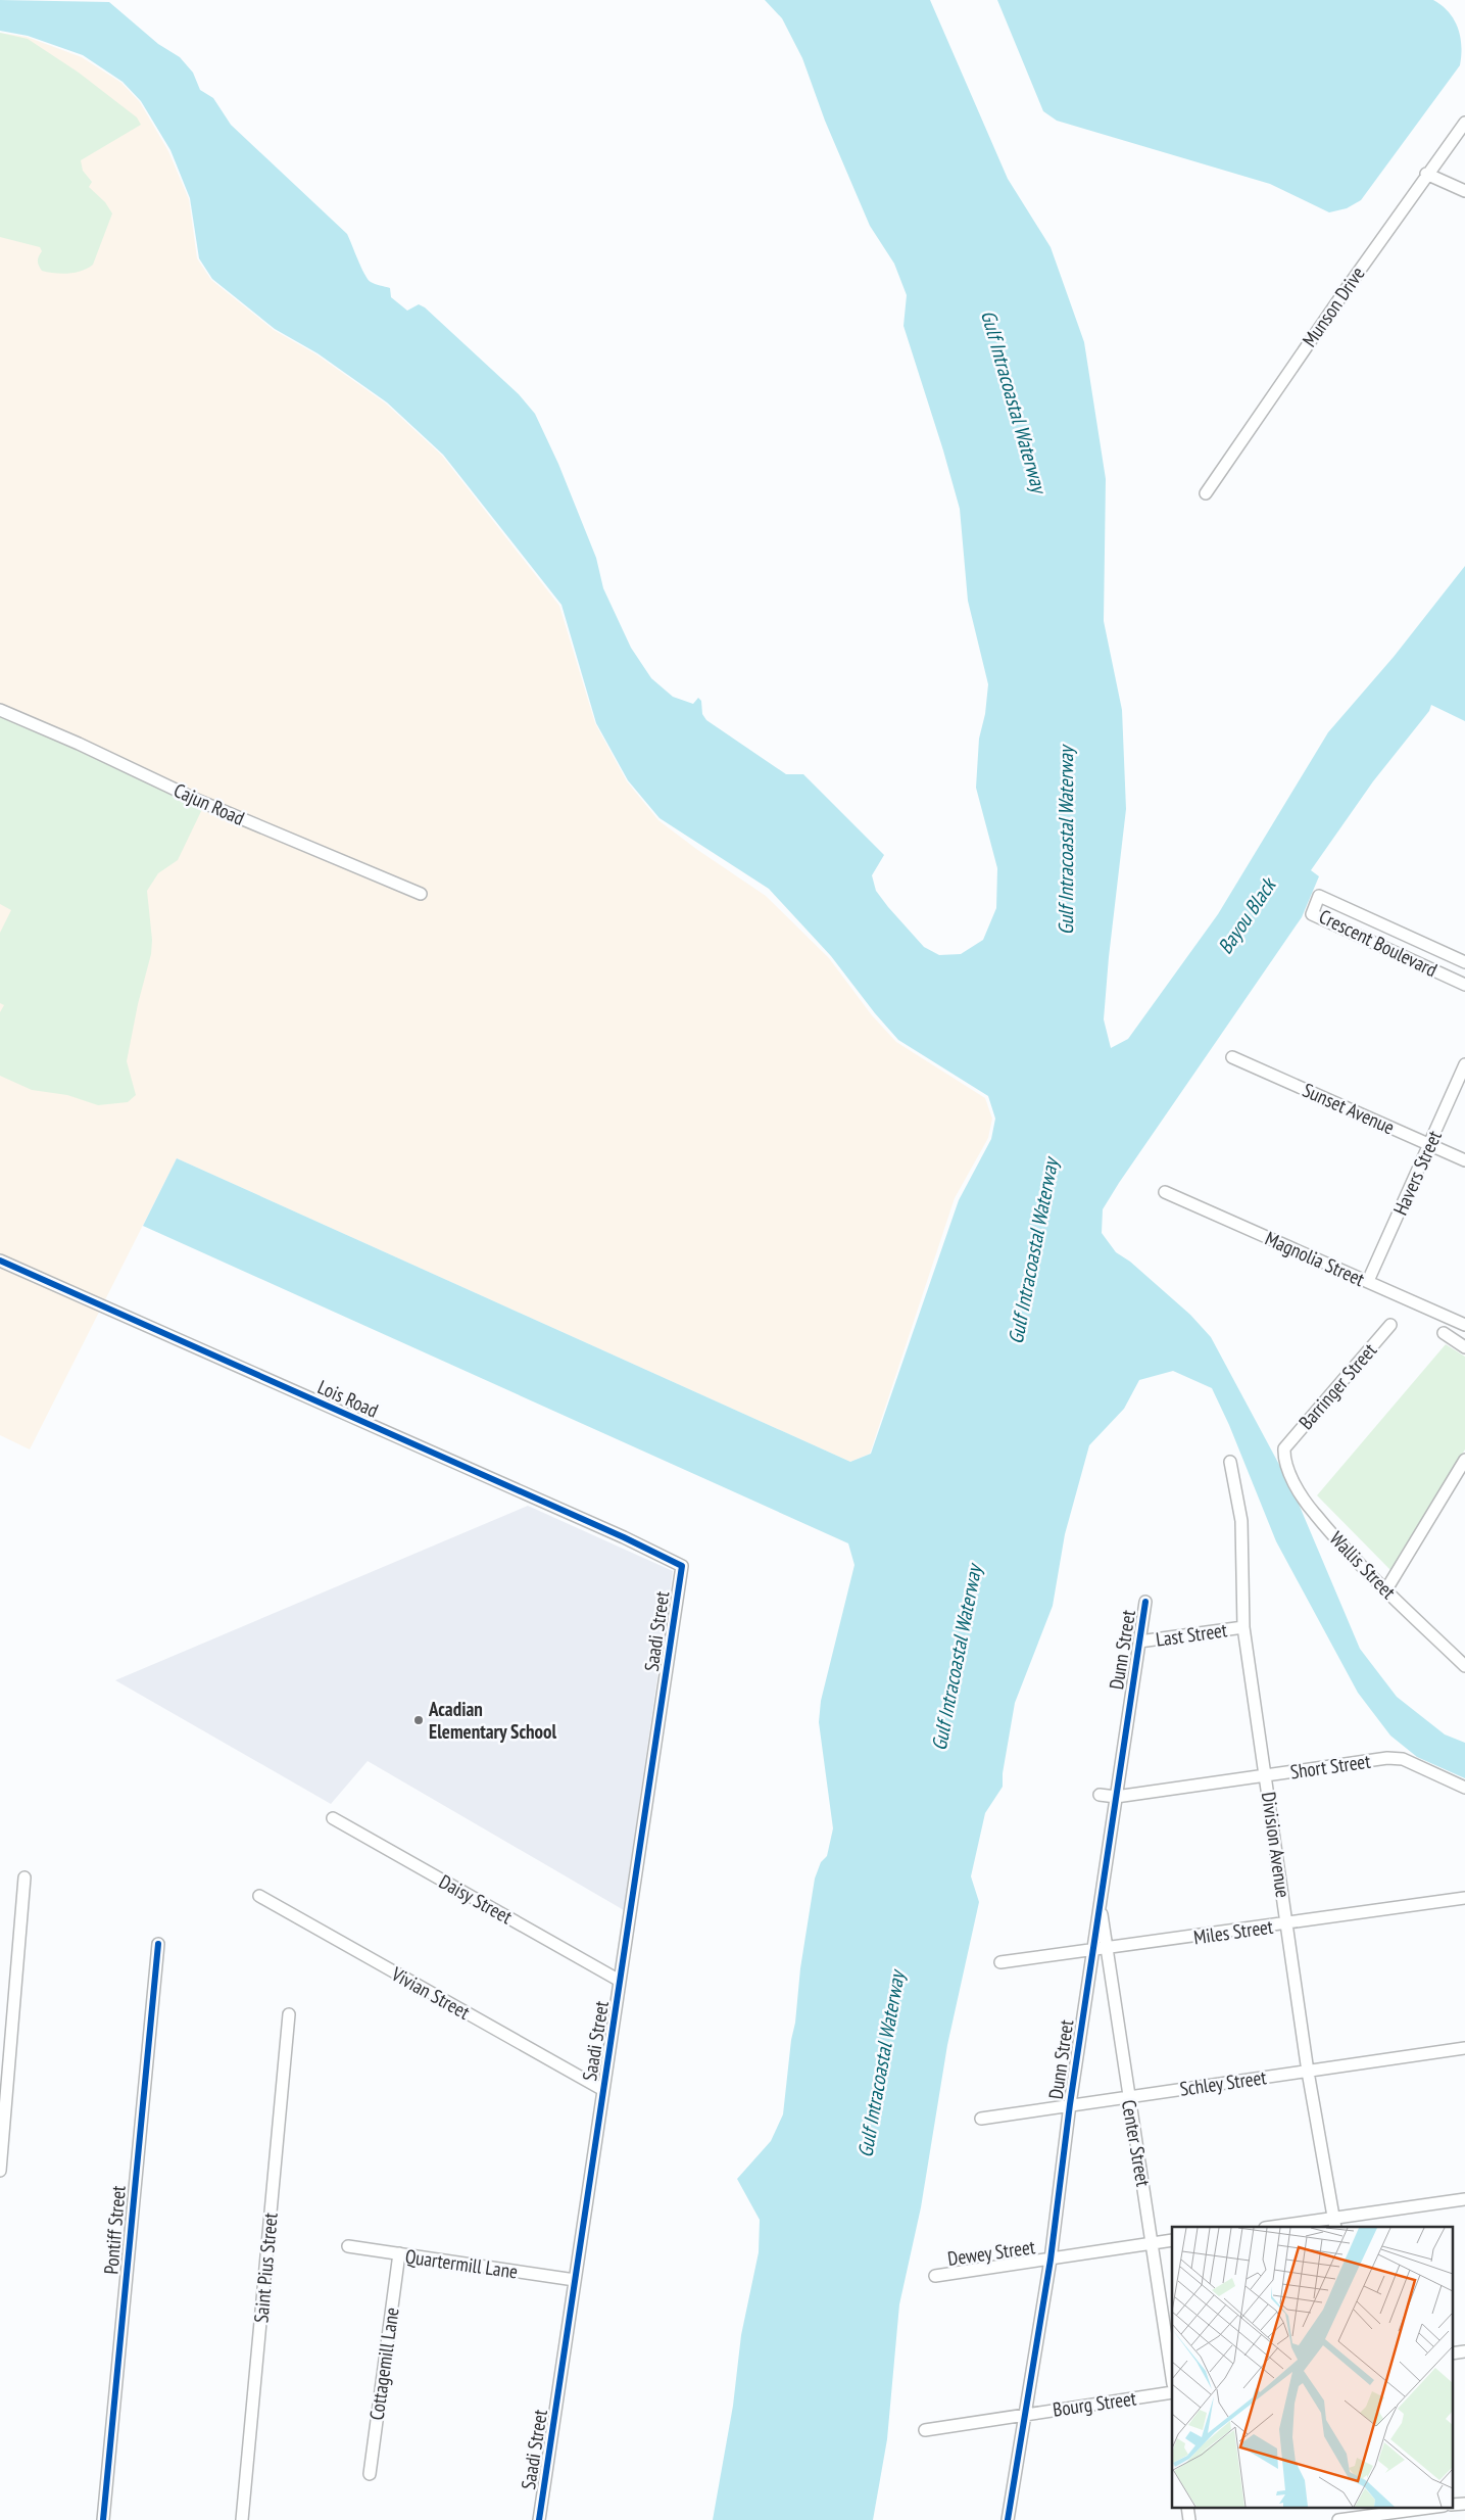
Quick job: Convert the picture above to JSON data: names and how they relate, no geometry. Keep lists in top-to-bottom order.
{
  "streets": {
    "street": [
      "Munson Drive",
      "Cajun Road",
      "Crescent Boulevard",
      "Sunset Avenue",
      "Havers Street",
      "Magnolia Street",
      "Barringer Street",
      "Lois Road",
      "Wallis Street",
      "Saadi Street",
      "Last Street",
      "Dunn Street",
      "Short Street",
      "Division Avenue",
      "Daisy Street",
      "Miles Street",
      "Vivian Street",
      "Schley Street",
      "Center Street",
      "Pontiff Street",
      "Dewey Street",
      "Quartermill Lane",
      "Saint Pius Street",
      "Cottagemill Lane",
      "Bourg Street"
    ]
  },
  "crossings": [
    ["Sunset Avenue", "Havers Street"],
    ["Havers Street", "Magnolia Street"],
    ["Barringer Street", "Wallis Street"],
    ["Lois Road", "Saadi Street"],
    ["Saadi Street", "Daisy Street"],
    ["Saadi Street", "Vivian Street"],
    ["Saadi Street", "Quartermill Lane"],
    ["Last Street", "Dunn Street"],
    ["Last Street", "Division Avenue"],
    ["Dunn Street", "Short Street"],
    ["Dunn Street", "Miles Street"],
    ["Dunn Street", "Schley Street"],
    ["Dunn Street", "Center Street"],
    ["Dunn Street", "Dewey Street"],
    ["Dunn Street", "Bourg Street"],
    ["Short Street", "Division Avenue"],
    ["Division Avenue", "Miles Street"],
    ["Division Avenue", "Schley Street"],
    ["Miles Street", "Center Street"],
    ["Schley Street", "Center Street"],
    ["Center Street", "Dewey Street"],
    ["Quartermill Lane", "Cottagemill Lane"]
  ],
  "water": ["Gulf Intracoastal Waterway", "Bayou Black"],
  "places": ["Acadian Elementary School"]
}
